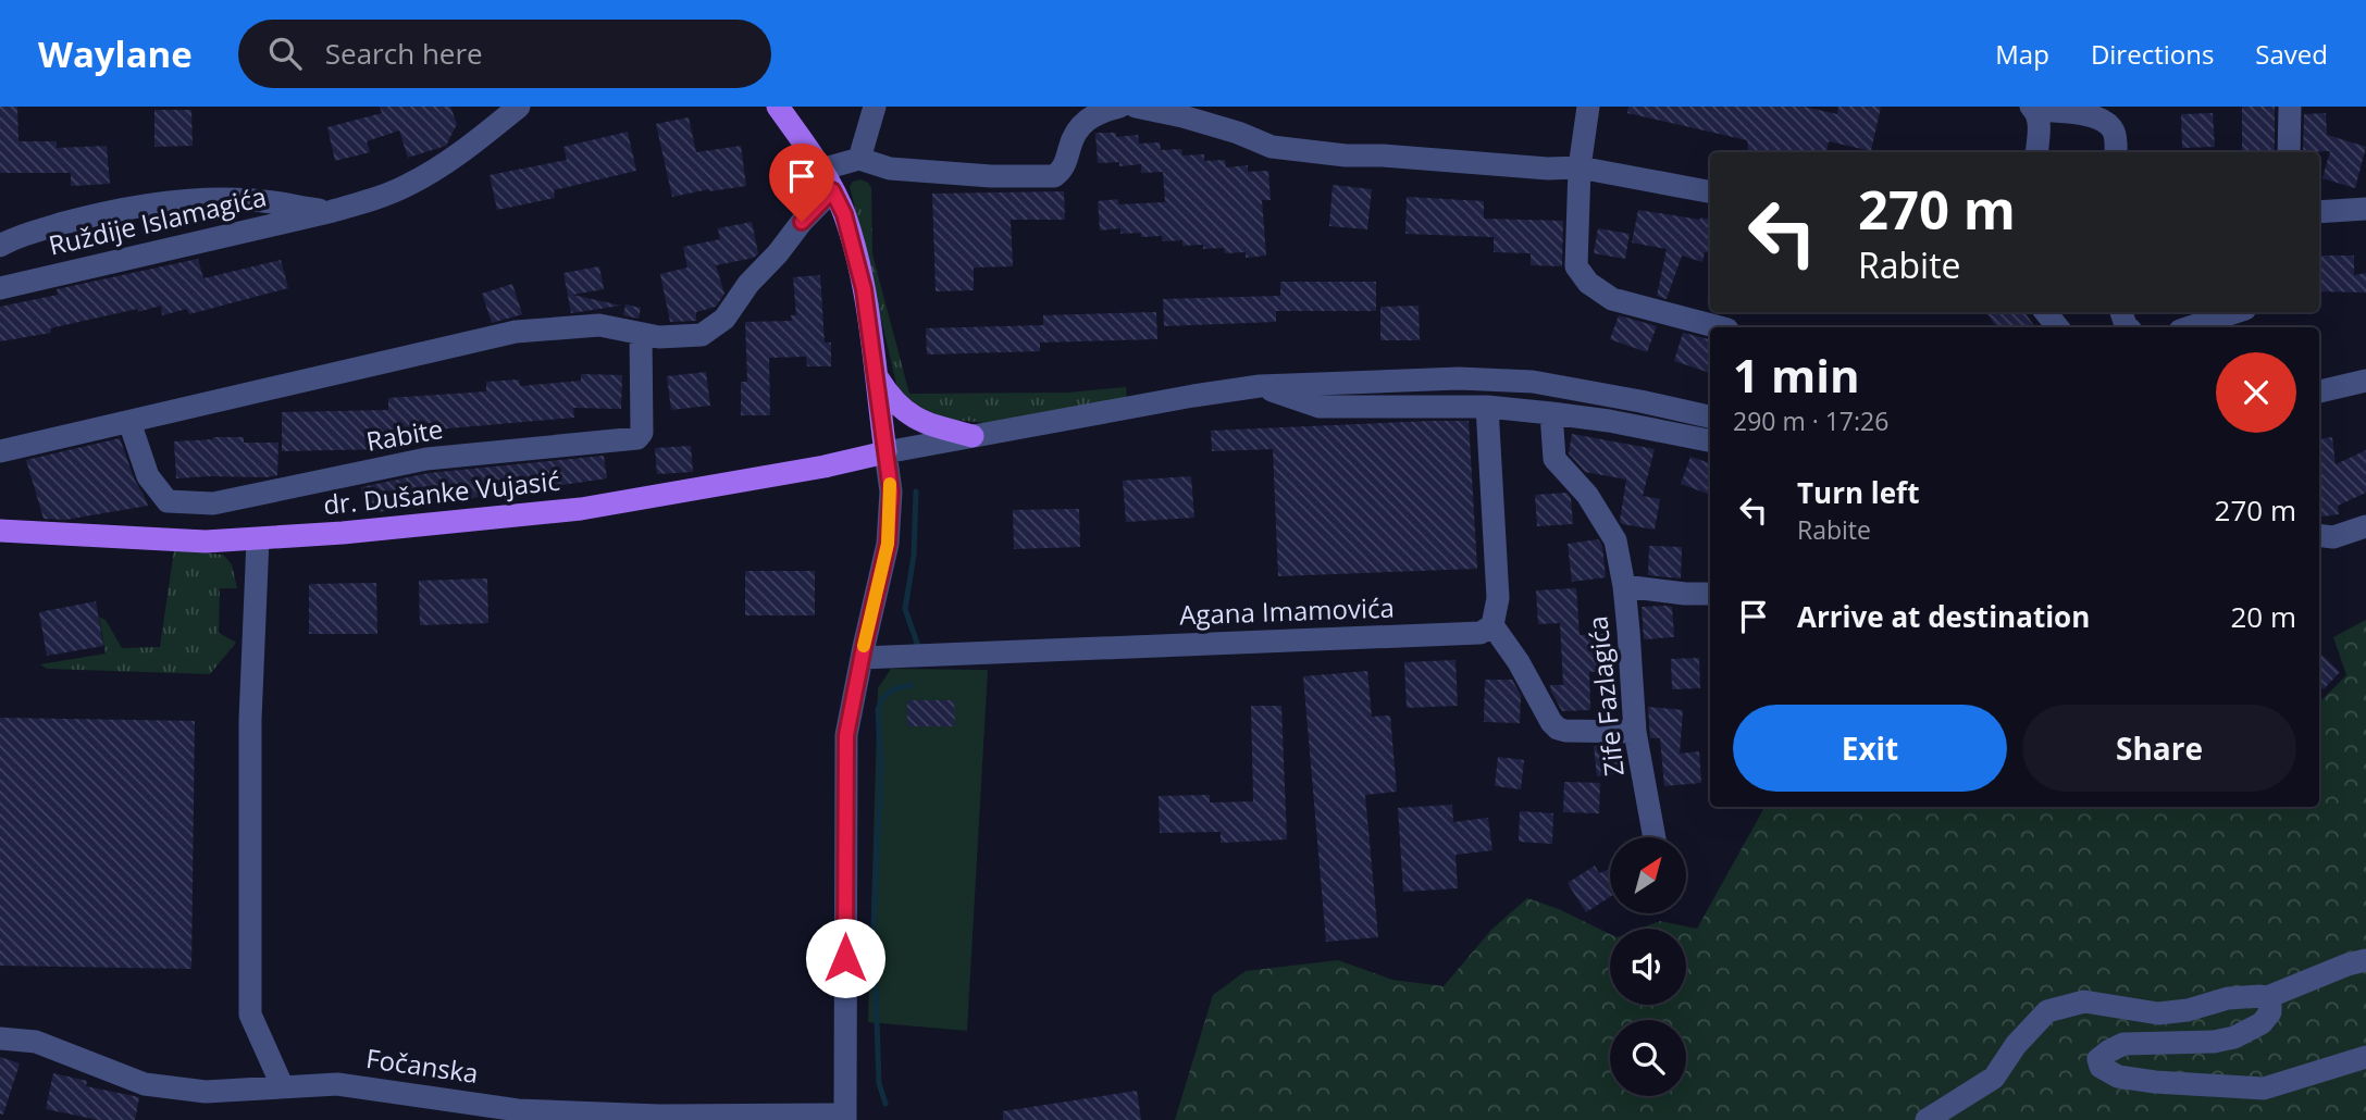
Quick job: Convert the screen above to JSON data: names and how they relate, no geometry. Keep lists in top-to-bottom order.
{
  "streets": {
    "main road": ["dr. Dušanke Vujasić"],
    "street": [
      "Ruždije Islamagića",
      "Rabite",
      "Agana Imamovića",
      "Zife Fazlagića",
      "Fočanska"
    ]
  },
  "north": "top right",
  "page": {
    "header": "Waylane",
    "search": "Search here",
    "nav": ["Map", "Directions", "Saved"],
    "turn": ["270 m", "Rabite"],
    "heading": ["1 min", "290 m · 17:26"],
    "list": [
      {
        "name": "Turn left",
        "note": "Rabite",
        "value": "270 m"
      },
      {
        "name": "Arrive at destination",
        "value": "20 m"
      }
    ],
    "buttons": ["Exit", "Share"]
  }
}
